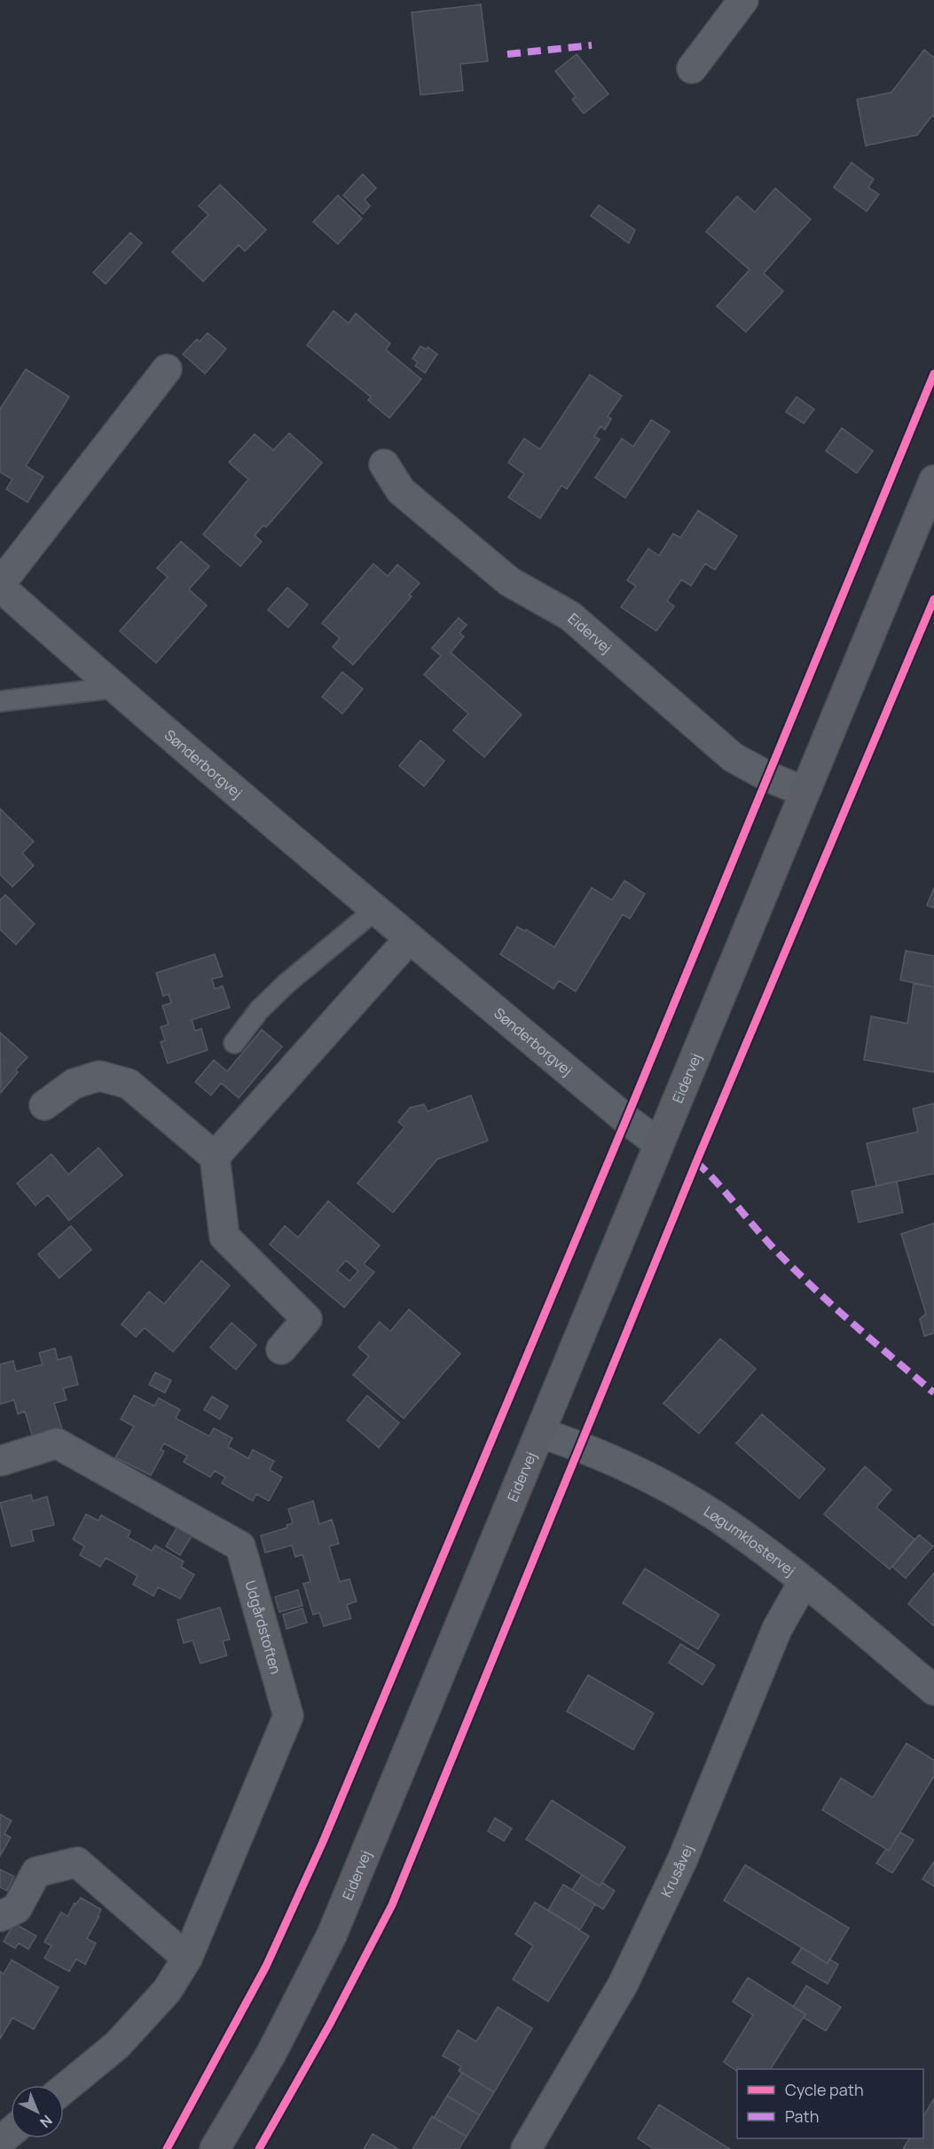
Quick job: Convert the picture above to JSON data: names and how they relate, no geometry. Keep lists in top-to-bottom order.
{
  "streets": {
    "street": [
      "Eidervej",
      "Sønderborgvej",
      "Løgumklostervej",
      "Udgårdstoften",
      "Krusåvej"
    ]
  },
  "crossings": [
    ["Eidervej", "Sønderborgvej"],
    ["Eidervej", "Løgumklostervej"],
    ["Løgumklostervej", "Krusåvej"]
  ],
  "legend": ["Cycle path", "Path"],
  "north": "bottom right"
}
